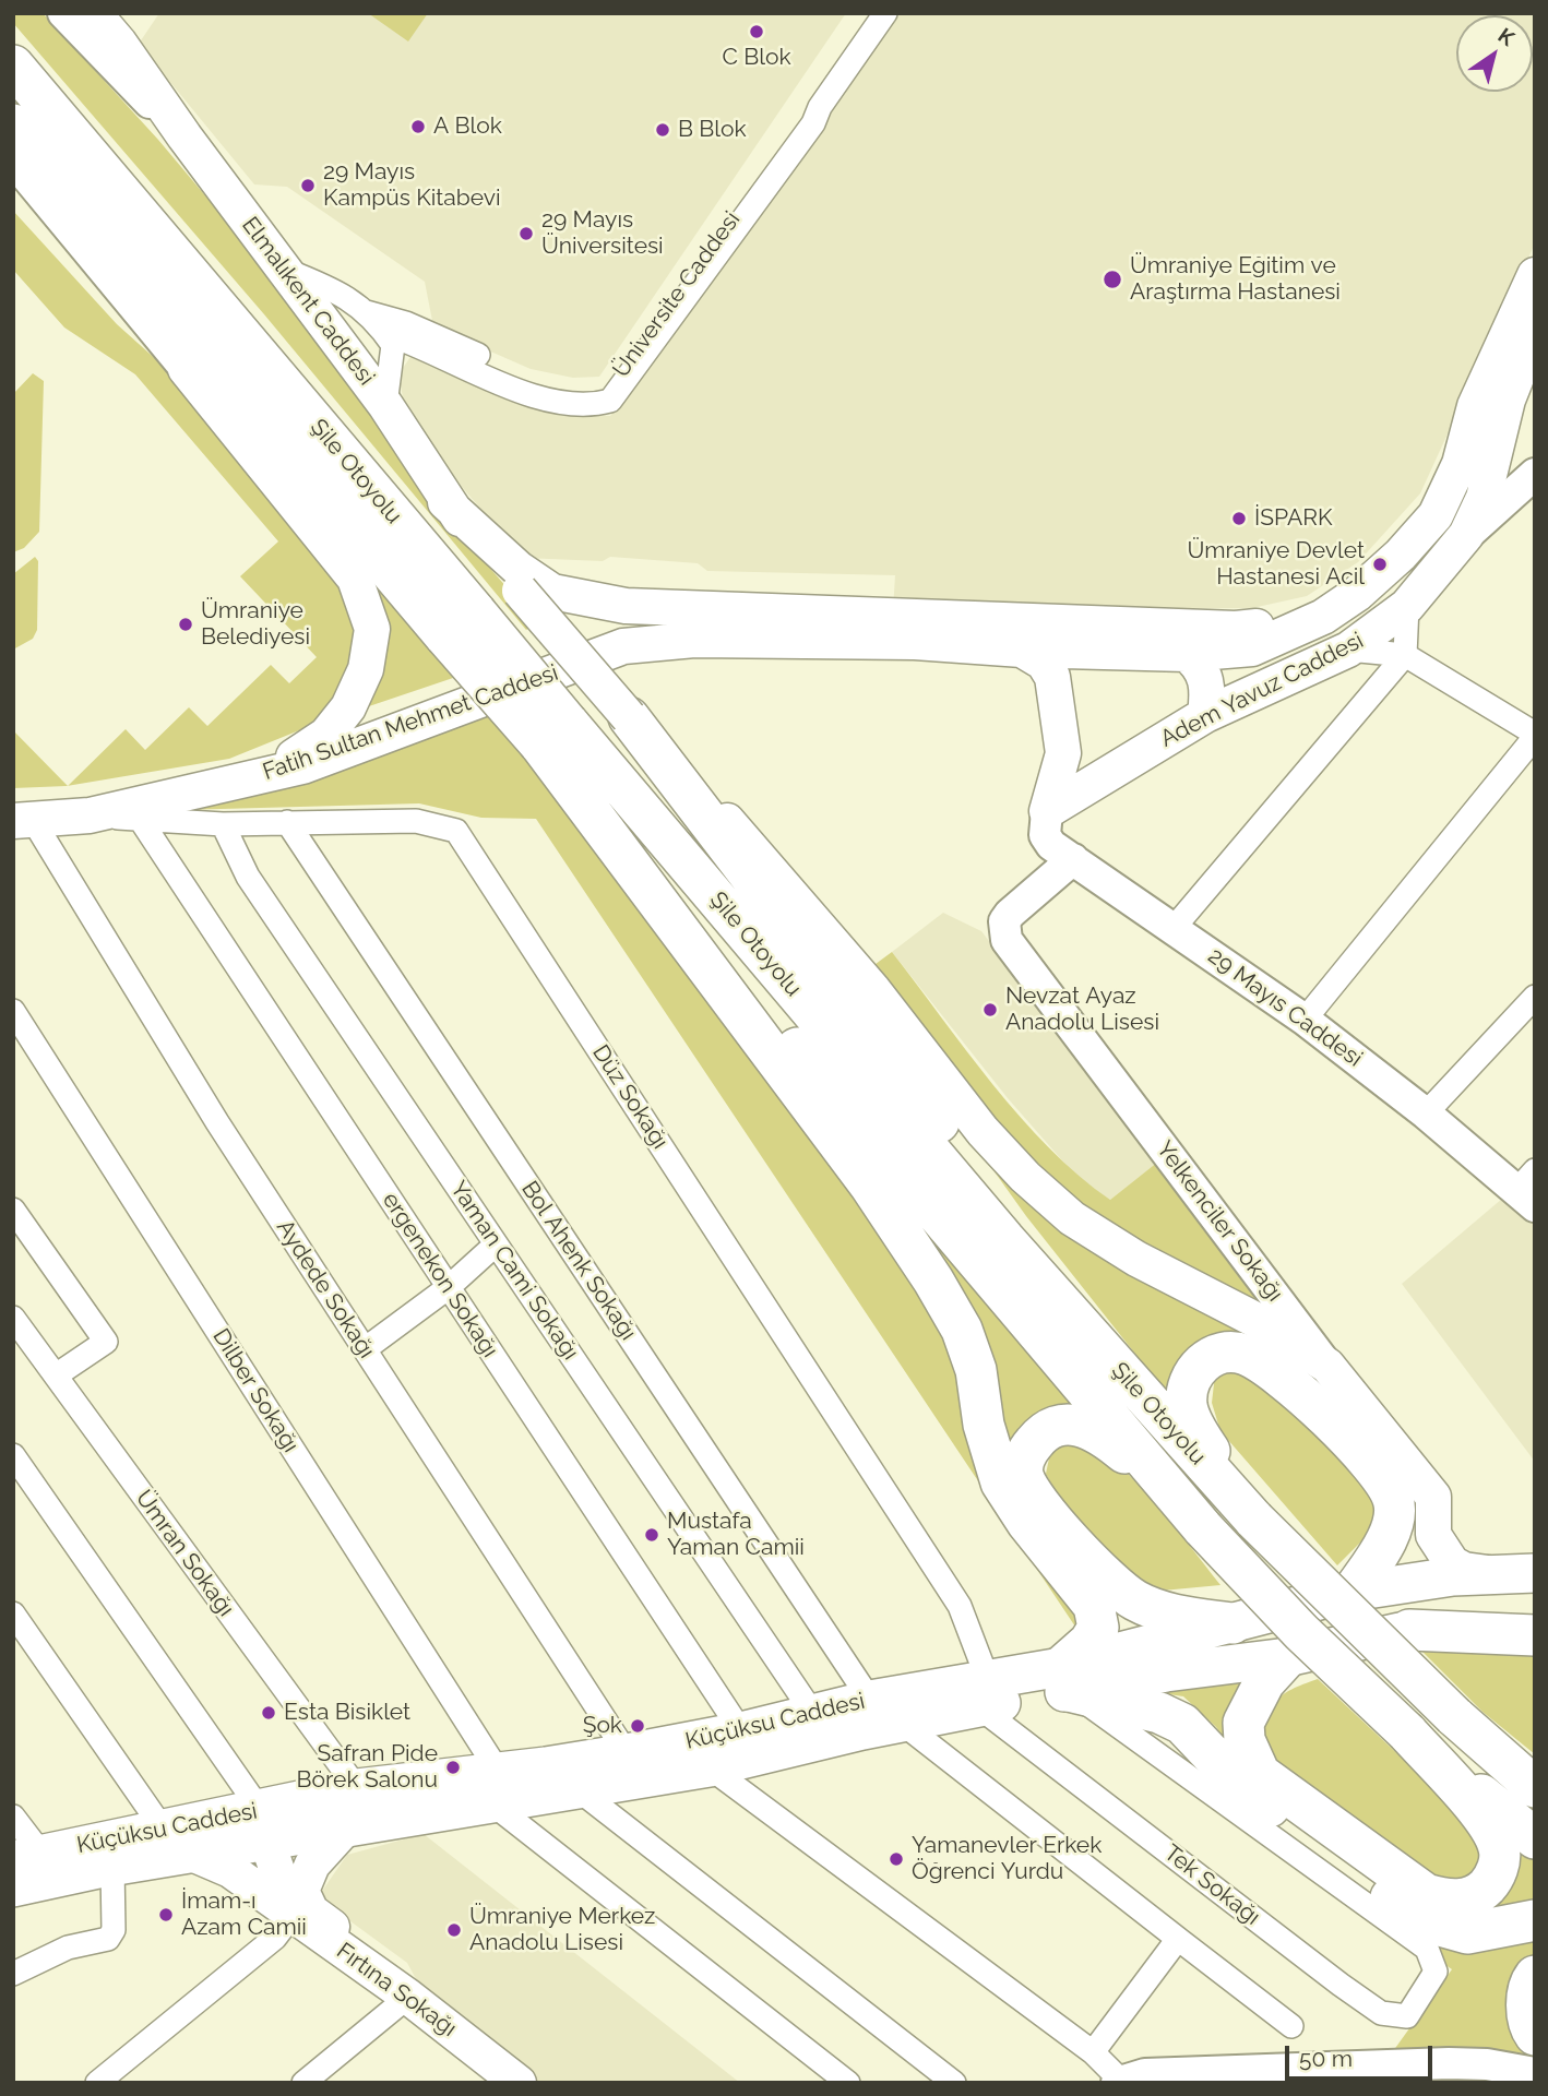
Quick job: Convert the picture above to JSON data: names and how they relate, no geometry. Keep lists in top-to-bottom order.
{
  "streets": {
    "highway": ["Şile Otoyolu"],
    "main road": [
      "Elmalıkent Caddesi",
      "Adem Yavuz Caddesi",
      "Fatih Sultan Mehmet Caddesi",
      "Yelkenciler Sokağı",
      "Küçüksu Caddesi",
      "Fırtına Sokağı"
    ],
    "street": [
      "Üniversite Caddesi",
      "29 Mayıs Caddesi",
      "Düz Sokağı",
      "Bol Ahenk Sokağı",
      "Yaman Cami Sokağı",
      "ergenekon Sokağı",
      "Aydede Sokağı",
      "Dilber Sokağı",
      "Ümran Sokağı",
      "Tek Sokağı"
    ]
  },
  "crossings": [
    ["Elmalıkent Caddesi", "Fatih Sultan Mehmet Caddesi"],
    ["Adem Yavuz Caddesi", "Fatih Sultan Mehmet Caddesi"],
    ["Adem Yavuz Caddesi", "29 Mayıs Caddesi"],
    ["Fatih Sultan Mehmet Caddesi", "Düz Sokağı"],
    ["Fatih Sultan Mehmet Caddesi", "Yelkenciler Sokağı"],
    ["Fatih Sultan Mehmet Caddesi", "Aydede Sokağı"],
    ["29 Mayıs Caddesi", "Yelkenciler Sokağı"],
    ["Düz Sokağı", "Bol Ahenk Sokağı"],
    ["Düz Sokağı", "Yaman Cami Sokağı"],
    ["Düz Sokağı", "ergenekon Sokağı"],
    ["Düz Sokağı", "Küçüksu Caddesi"],
    ["Düz Sokağı", "Tek Sokağı"],
    ["Yelkenciler Sokağı", "Küçüksu Caddesi"],
    ["Bol Ahenk Sokağı", "Küçüksu Caddesi"],
    ["Yaman Cami Sokağı", "Küçüksu Caddesi"],
    ["ergenekon Sokağı", "Küçüksu Caddesi"],
    ["Aydede Sokağı", "Küçüksu Caddesi"],
    ["Dilber Sokağı", "Küçüksu Caddesi"],
    ["Ümran Sokağı", "Küçüksu Caddesi"],
    ["Küçüksu Caddesi", "Tek Sokağı"],
    ["Küçüksu Caddesi", "Fırtına Sokağı"]
  ],
  "places": [
    "C Blok",
    "A Blok",
    "B Blok",
    "29 Mayıs Kampüs Kitabevi",
    "29 Mayıs Üniversitesi",
    "Ümraniye Eğitim ve Araştırma Hastanesi",
    "İSPARK",
    "Ümraniye Devlet Hastanesi Acil",
    "Ümraniye Belediyesi",
    "Nevzat Ayaz Anadolu Lisesi",
    "Mustafa Yaman Camii",
    "Esta Bisiklet",
    "Şok",
    "Safran Pide Börek Salonu",
    "Yamanevler Erkek Öğrenci Yurdu",
    "İmam-ı Azam Camii",
    "Ümraniye Merkez Anadolu Lisesi"
  ],
  "scale_bar": "50 m",
  "north": "top right"
}
